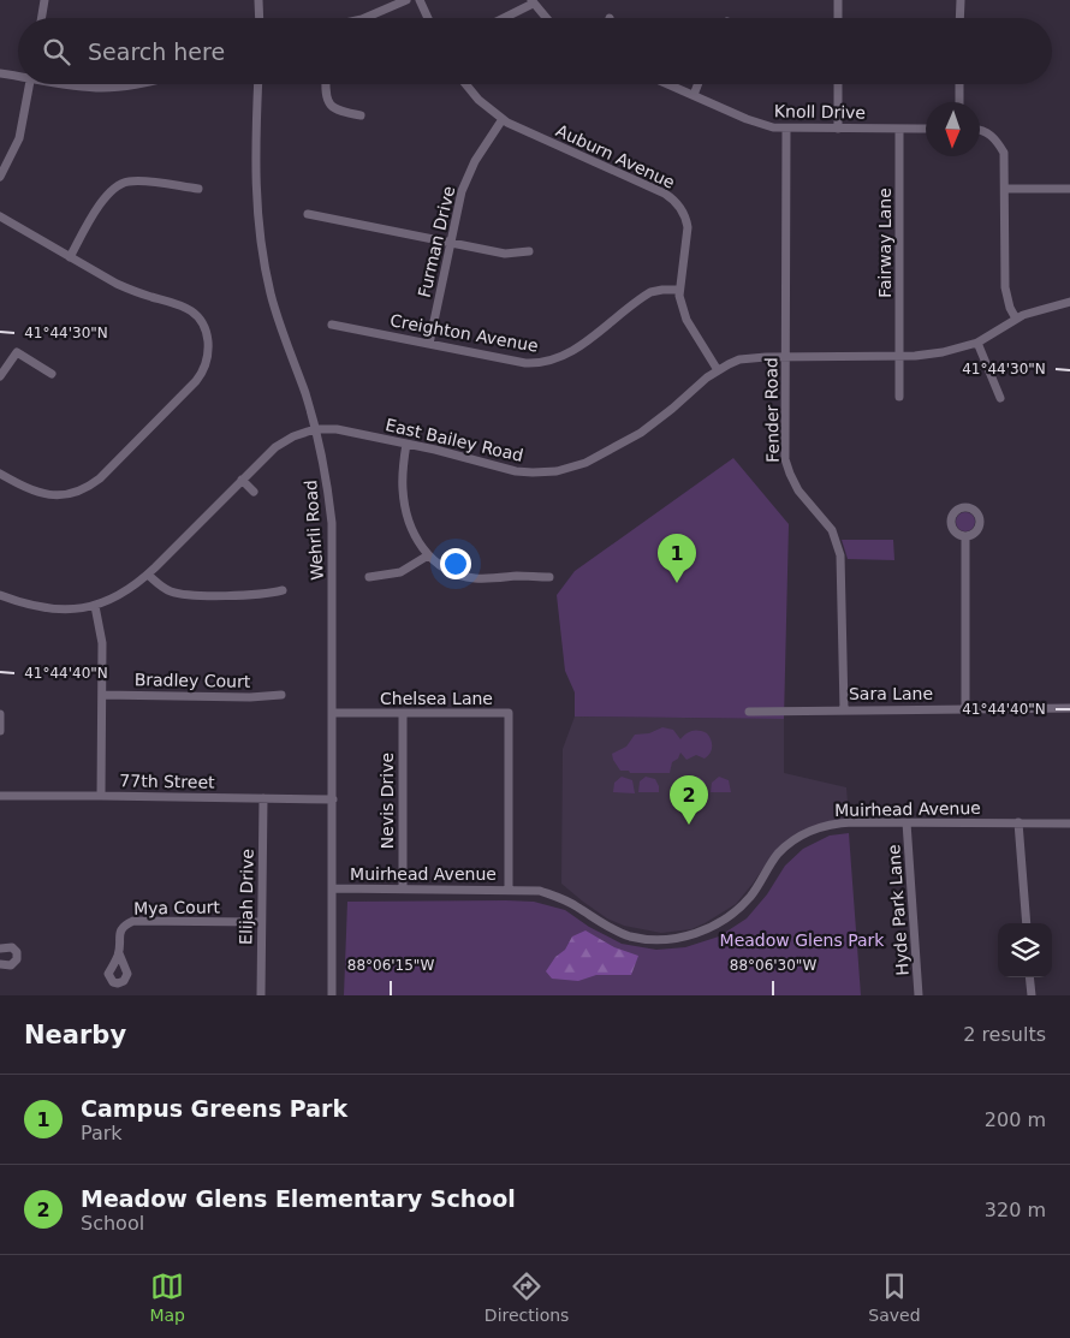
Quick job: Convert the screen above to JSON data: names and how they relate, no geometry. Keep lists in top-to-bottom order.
{
  "streets": {
    "street": [
      "Knoll Drive",
      "Auburn Avenue",
      "Furman Drive",
      "Fairway Lane",
      "Creighton Avenue",
      "Fender Road",
      "East Bailey Road",
      "Wehrli Road",
      "Bradley Court",
      "Sara Lane",
      "Chelsea Lane",
      "77th Street",
      "Nevis Drive",
      "Muirhead Avenue",
      "Elijah Drive",
      "Mya Court",
      "Hyde Park Lane"
    ]
  },
  "crossings": [
    ["Knoll Drive", "Fairway Lane"],
    ["Knoll Drive", "Fender Road"],
    ["Auburn Avenue", "Furman Drive"],
    ["Auburn Avenue", "Creighton Avenue"],
    ["Auburn Avenue", "East Bailey Road"],
    ["Furman Drive", "Creighton Avenue"],
    ["Fairway Lane", "East Bailey Road"],
    ["Fender Road", "East Bailey Road"],
    ["Fender Road", "Sara Lane"],
    ["East Bailey Road", "Wehrli Road"],
    ["Wehrli Road", "Chelsea Lane"],
    ["Wehrli Road", "77th Street"],
    ["Wehrli Road", "Muirhead Avenue"],
    ["Chelsea Lane", "Nevis Drive"],
    ["Chelsea Lane", "Muirhead Avenue"],
    ["77th Street", "Elijah Drive"],
    ["Nevis Drive", "Muirhead Avenue"],
    ["Muirhead Avenue", "Hyde Park Lane"],
    ["Elijah Drive", "Mya Court"]
  ],
  "parks": ["Meadow Glens Park"],
  "north": "bottom",
  "page": {
    "search": "Search here",
    "pins": ["1", "2"],
    "heading": ["Nearby", "2 results"],
    "list": [
      {
        "mark": "1",
        "name": "Campus Greens Park",
        "note": "Park",
        "value": "200 m"
      },
      {
        "mark": "2",
        "name": "Meadow Glens Elementary School",
        "note": "School",
        "value": "320 m"
      }
    ],
    "nav": ["Map", "Directions", "Saved"]
  },
  "coordinates": [
    "41°44'30\"N",
    "41°44'40\"N",
    "88°06'15\"W",
    "88°06'30\"W"
  ]
}
